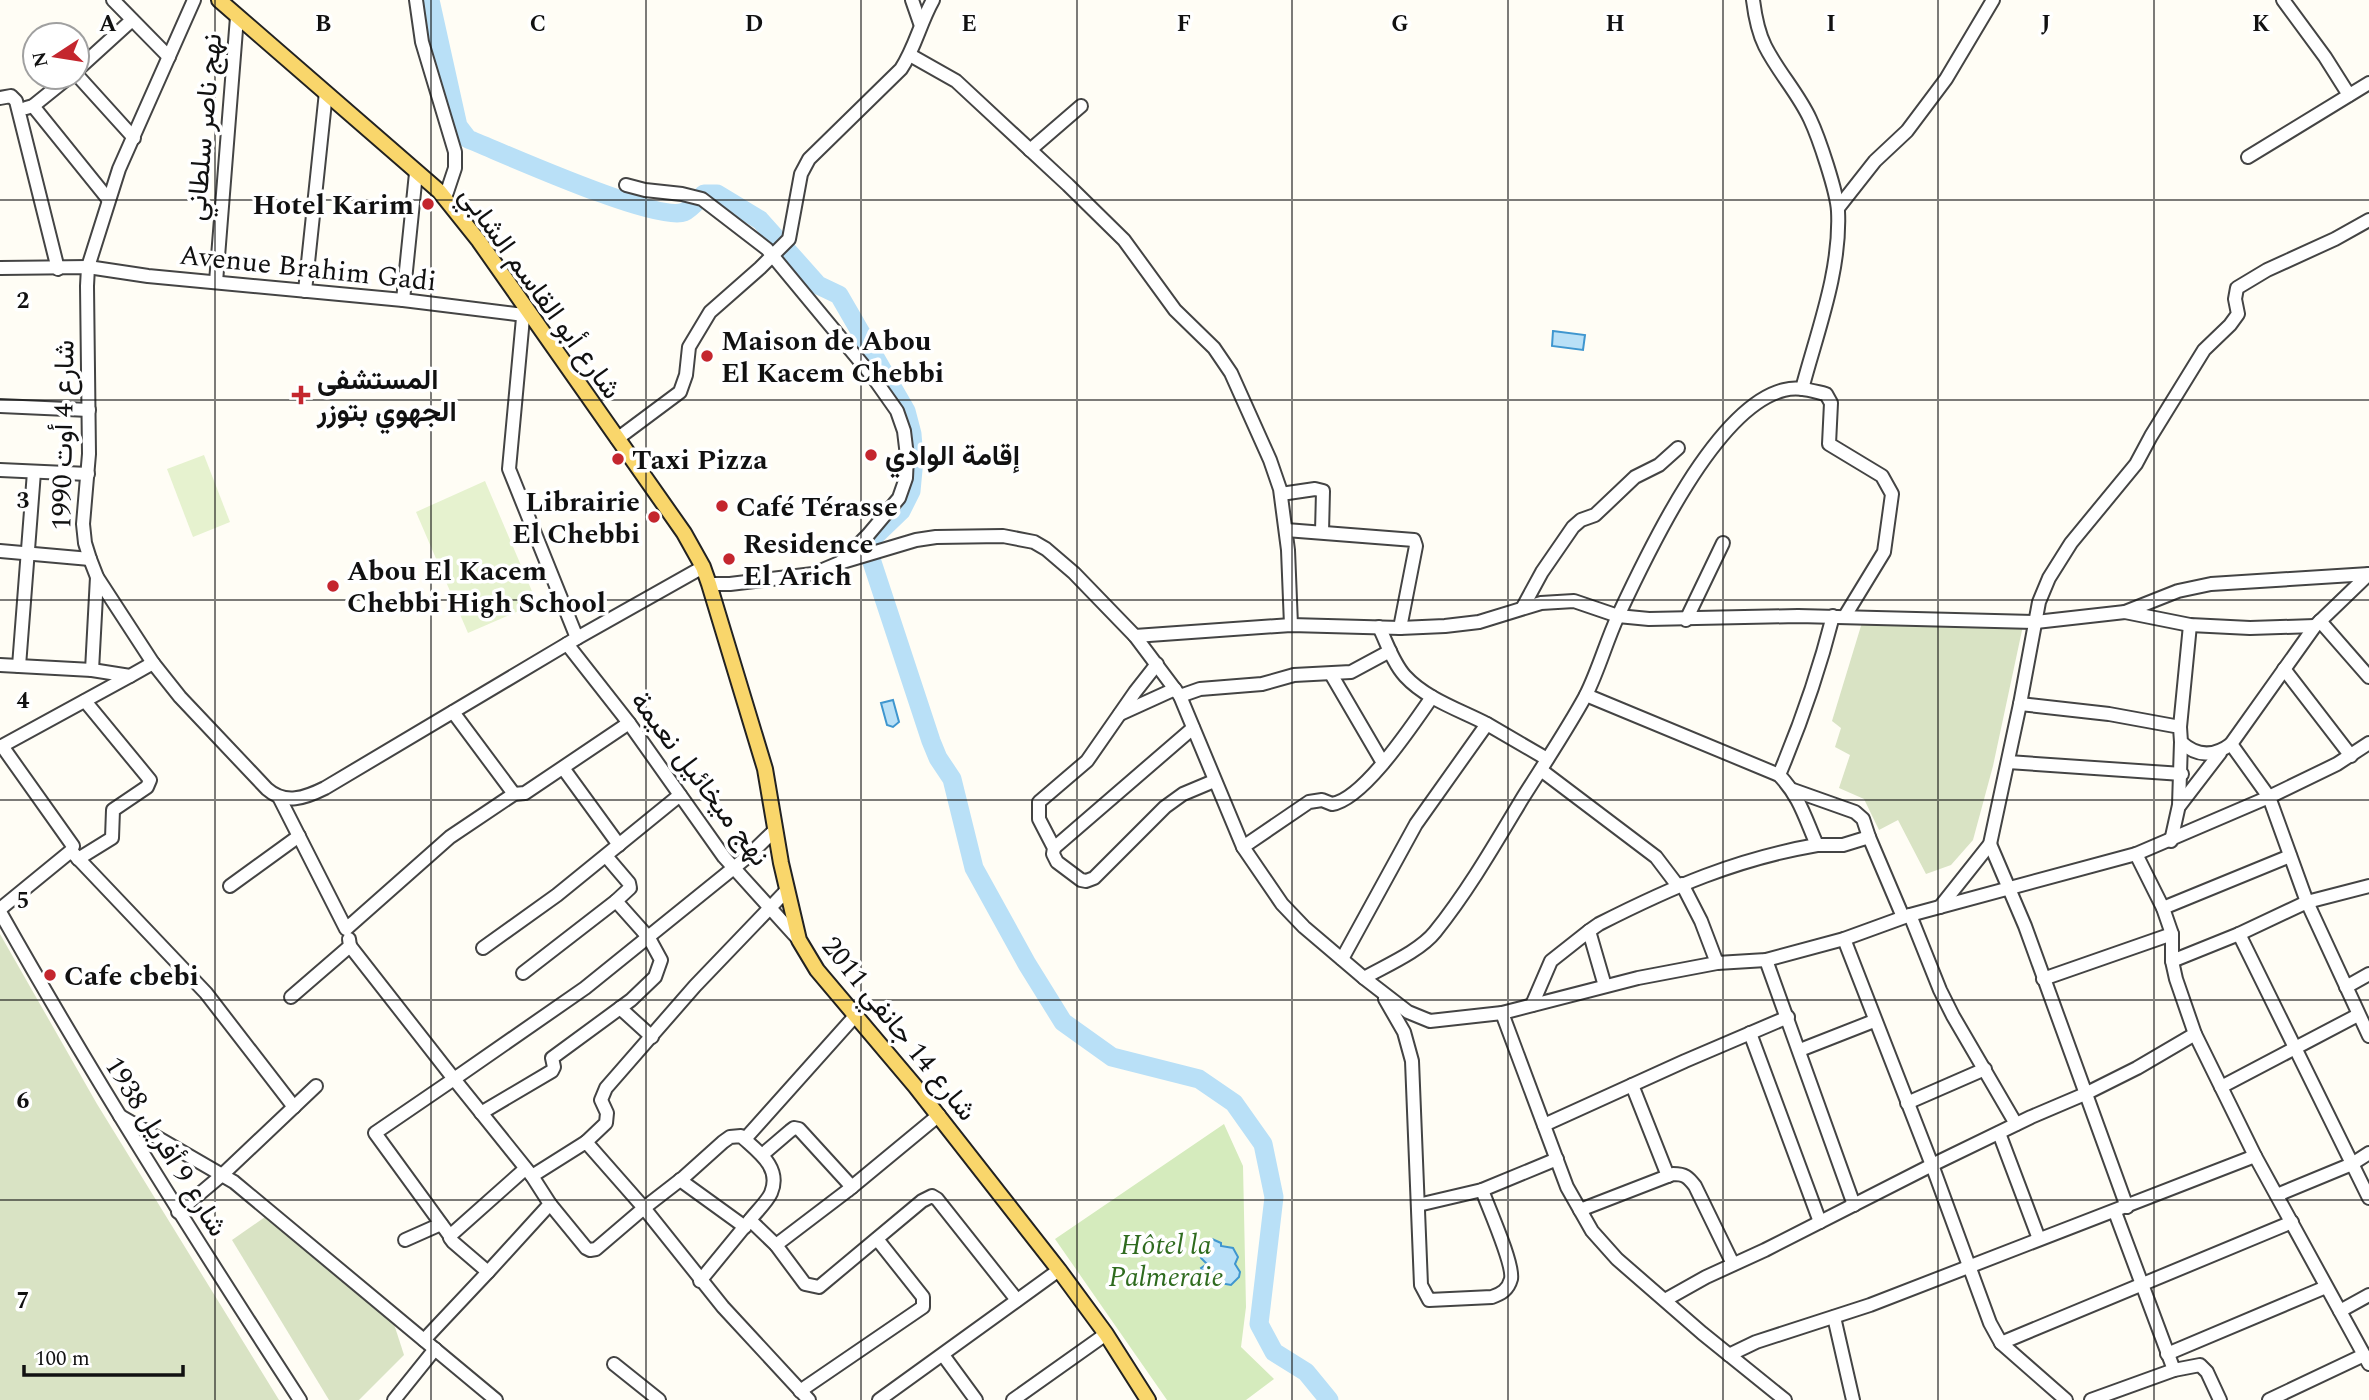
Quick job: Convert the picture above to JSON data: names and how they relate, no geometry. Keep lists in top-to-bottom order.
{
  "streets": {
    "main road": ["شارع أبو القاسم الشابي", "شارع 14 جانفي 2011"],
    "street": [
      "نهج ناصر سلطاني",
      "Avenue Brahim Gadi",
      "شارع 4 أوت 1990",
      "نهج ميخائيل نعيمة",
      "شارع 9 أفريل 1938"
    ]
  },
  "crossings": [
    ["نهج ناصر سلطاني", "Avenue Brahim Gadi"],
    ["نهج ناصر سلطاني", "شارع أبو القاسم الشابي"],
    ["Avenue Brahim Gadi", "شارع أبو القاسم الشابي"],
    ["Avenue Brahim Gadi", "شارع 4 أوت 1990"],
    ["Avenue Brahim Gadi", "نهج ميخائيل نعيمة"],
    ["شارع أبو القاسم الشابي", "نهج ميخائيل نعيمة"],
    ["شارع أبو القاسم الشابي", "شارع 14 جانفي 2011"],
    ["نهج ميخائيل نعيمة", "شارع 14 جانفي 2011"]
  ],
  "parks": ["Hôtel la Palmeraie"],
  "places": {
    "other": [
      "Hotel Karim",
      "Maison de Abou El Kacem Chebbi",
      "إقامة الوادي",
      "Taxi Pizza",
      "Café Térasse",
      "Librairie El Chebbi",
      "Residence El Arich",
      "Abou El Kacem Chebbi High School",
      "Cafe cbebi"
    ],
    "health": ["المستشفى الجهوي بتوزر"]
  },
  "scale_bar": "100 m",
  "north": "left",
  "grid": {
    "columns": [
      "A",
      "B",
      "C",
      "D",
      "E",
      "F",
      "G",
      "H",
      "I",
      "J",
      "K"
    ],
    "rows": [
      "2",
      "3",
      "4",
      "5",
      "6",
      "7"
    ]
  }
}
